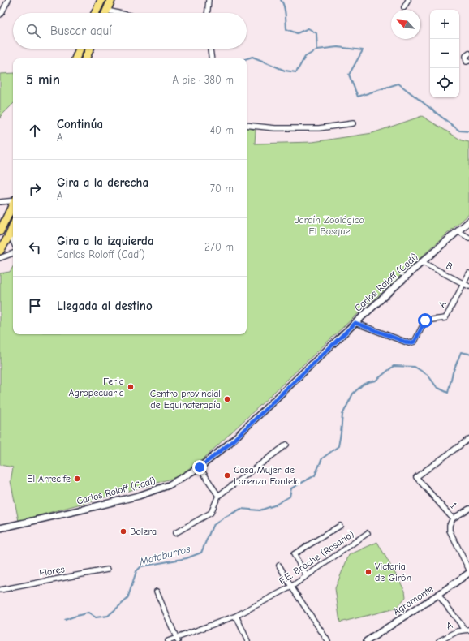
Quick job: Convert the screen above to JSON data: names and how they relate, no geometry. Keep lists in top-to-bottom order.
{
  "streets": {
    "street": [
      "B",
      "Carlos Roloff (Cadí)",
      "A",
      "1",
      "F.E. Broche (Rosario)",
      "Flores",
      "Agramonte"
    ]
  },
  "crossings": [
    ["B", "Carlos Roloff (Cadí)"],
    ["B", "A"],
    ["Carlos Roloff (Cadí)", "A"]
  ],
  "water": ["Mataburros"],
  "parks": ["Jardín Zoológico El Bosque"],
  "places": [
    "Feria Agropecuaria",
    "Centro provincial de Equinoterapía",
    "Casa Mujer de Lorenzo Fontela",
    "El Arrecife",
    "Bolera",
    "Victoria de Girón"
  ],
  "north": "top left",
  "page": {
    "map_buttons": ["+", "−"],
    "search": "Buscar aquí",
    "heading": ["5 min", "A pie · 380 m"],
    "list": [
      ["Continúa", "A", "40 m"],
      ["Gira a la derecha", "A", "70 m"],
      ["Gira a la izquierda", "Carlos Roloff (Cadí)", "270 m"],
      "Llegada al destino"
    ]
  }
}
